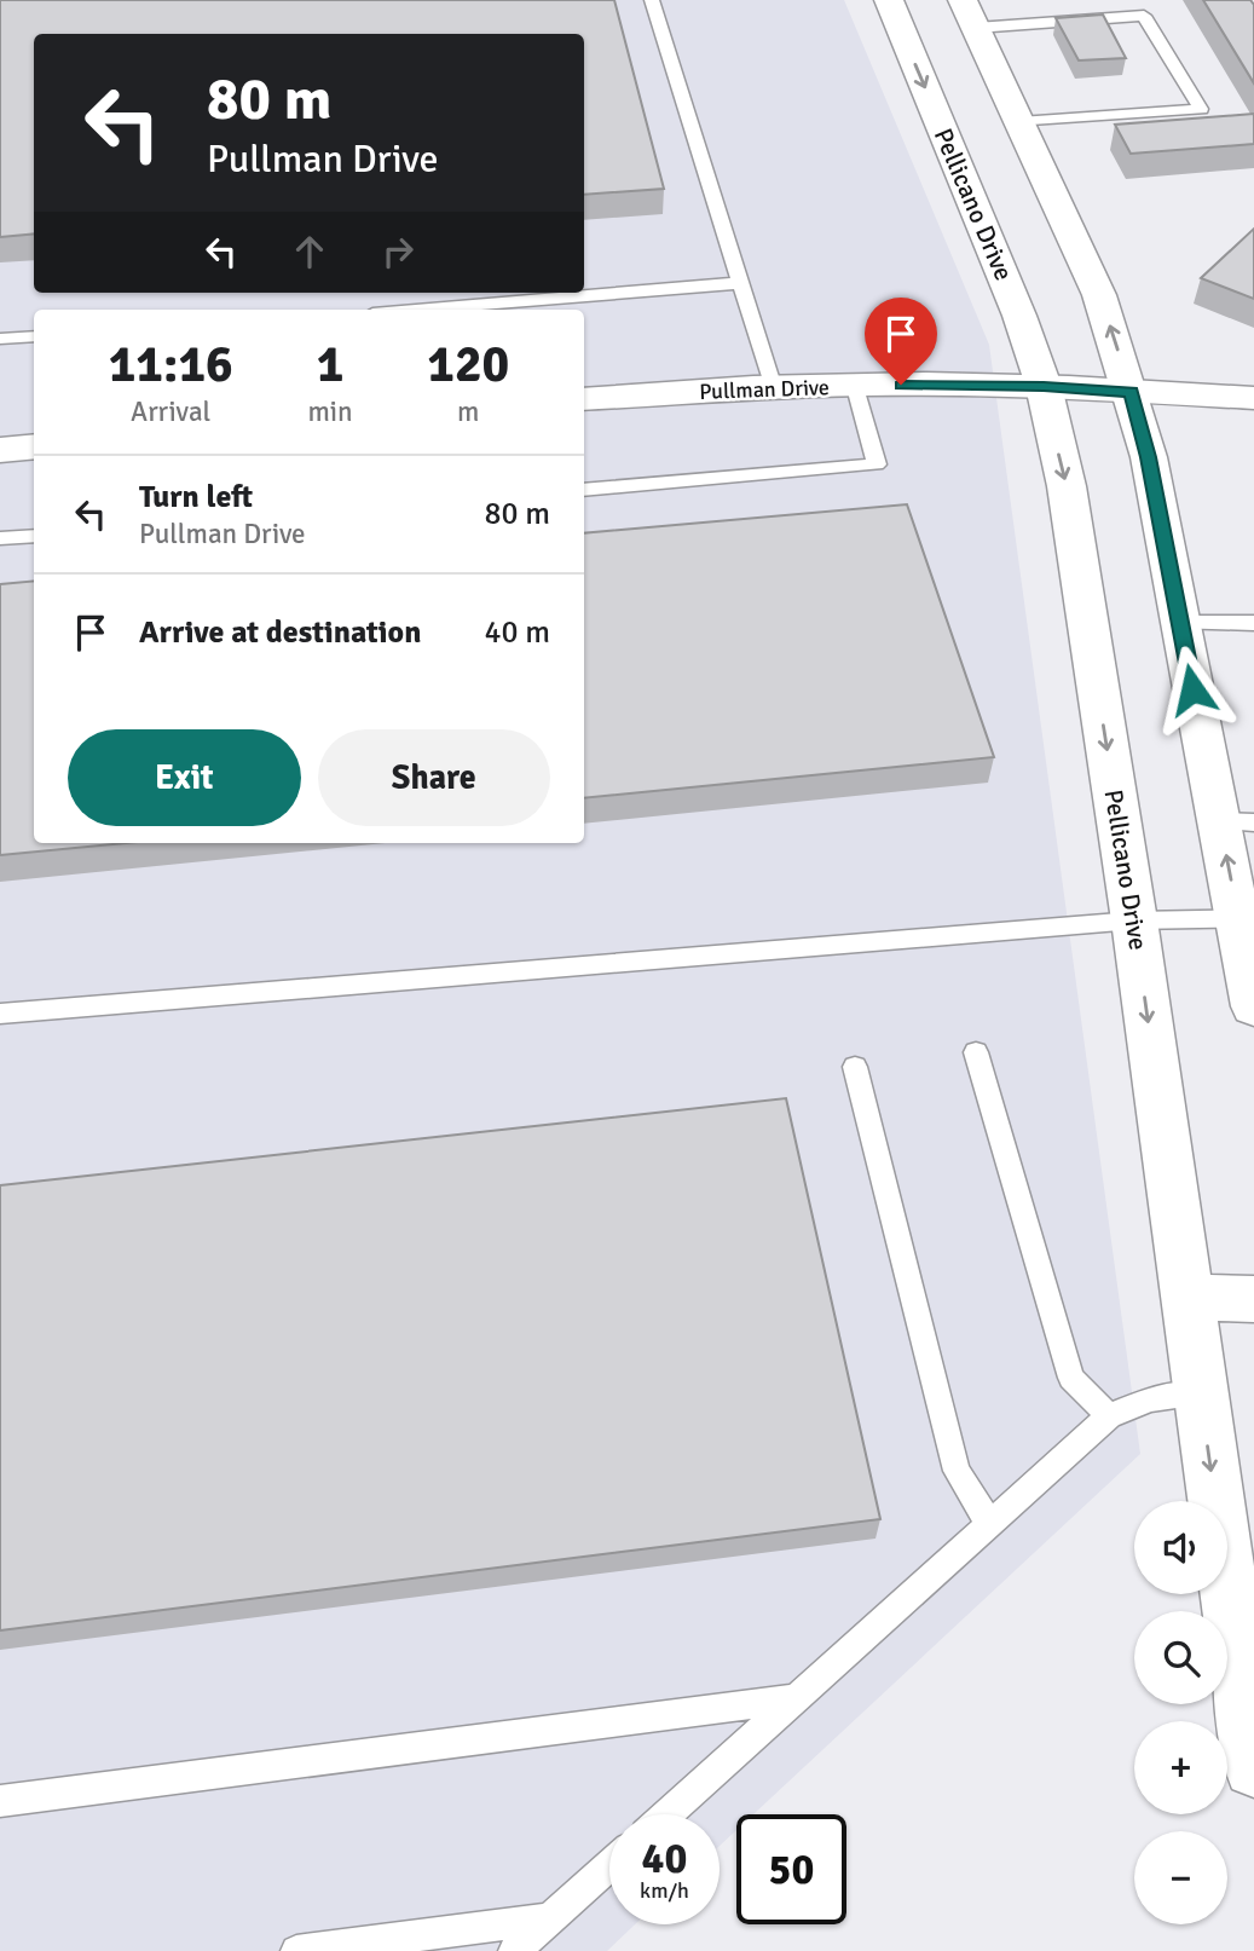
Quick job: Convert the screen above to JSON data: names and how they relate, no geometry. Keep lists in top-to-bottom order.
{
  "streets": {
    "main road": ["Pellicano Drive", "Pullman Drive"]
  },
  "crossings": [
    ["Pellicano Drive", "Pullman Drive"]
  ],
  "page": {
    "turn": ["80 m", "Pullman Drive"],
    "eta": [
      "11:16",
      "Arrival",
      "1",
      "min",
      "120",
      "m"
    ],
    "list": [
      {
        "name": "Turn left",
        "note": "Pullman Drive",
        "value": "80 m"
      },
      {
        "name": "Arrive at destination",
        "value": "40 m"
      }
    ],
    "buttons": ["Exit", "Share"],
    "map_buttons": ["+", "−"],
    "speed": "40 km/h",
    "limit": "50"
  }
}
